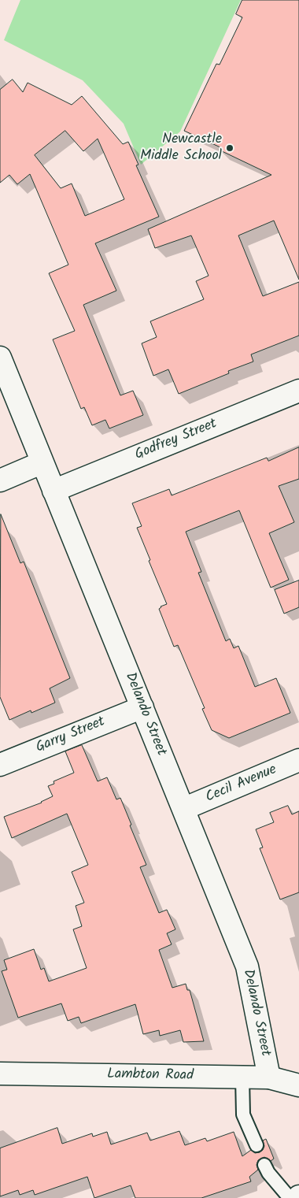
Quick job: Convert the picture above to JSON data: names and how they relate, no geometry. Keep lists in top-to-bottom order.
{
  "streets": {
    "street": [
      "Godfrey Street",
      "Delando Street",
      "Garry Street",
      "Cecil Avenue",
      "Lambton Road"
    ]
  },
  "crossings": [
    ["Godfrey Street", "Delando Street"],
    ["Delando Street", "Garry Street"],
    ["Delando Street", "Cecil Avenue"],
    ["Delando Street", "Lambton Road"]
  ],
  "places": ["Newcastle Middle School"]
}
